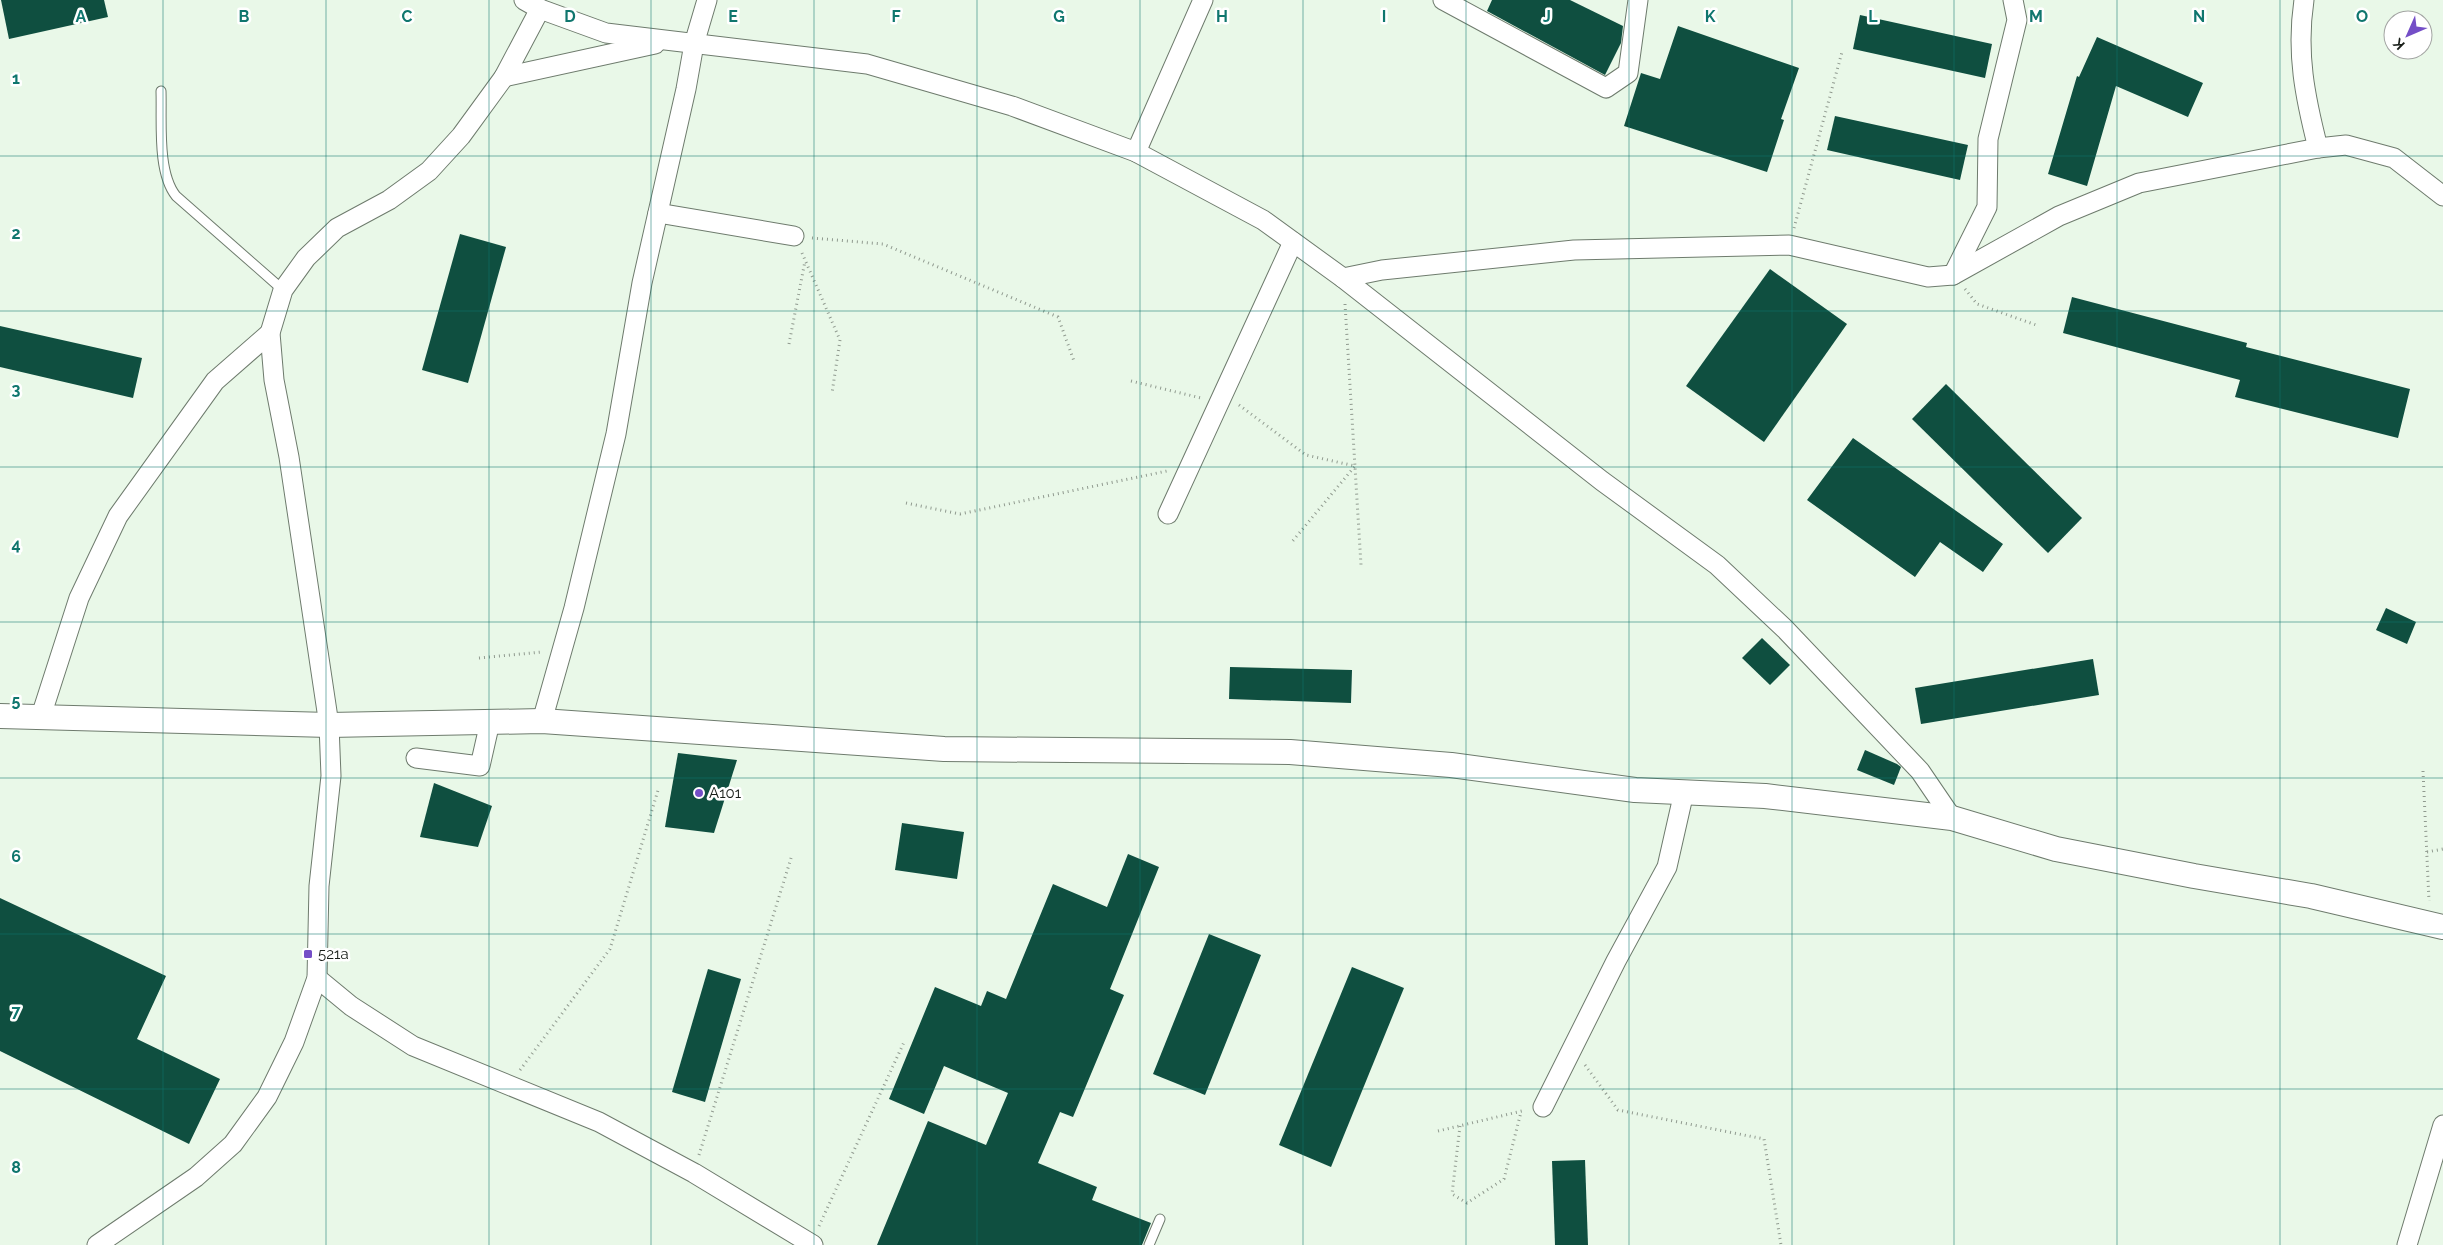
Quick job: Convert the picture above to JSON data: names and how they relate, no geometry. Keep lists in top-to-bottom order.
{
  "places": {
    "other": ["A101"],
    "transit": ["521a"]
  },
  "north": "bottom left",
  "grid": {
    "columns": [
      "A",
      "B",
      "C",
      "D",
      "E",
      "F",
      "G",
      "H",
      "I",
      "J",
      "K",
      "L",
      "M",
      "N",
      "O"
    ],
    "rows": [
      "1",
      "2",
      "3",
      "4",
      "5",
      "6",
      "7",
      "8"
    ]
  }
}
